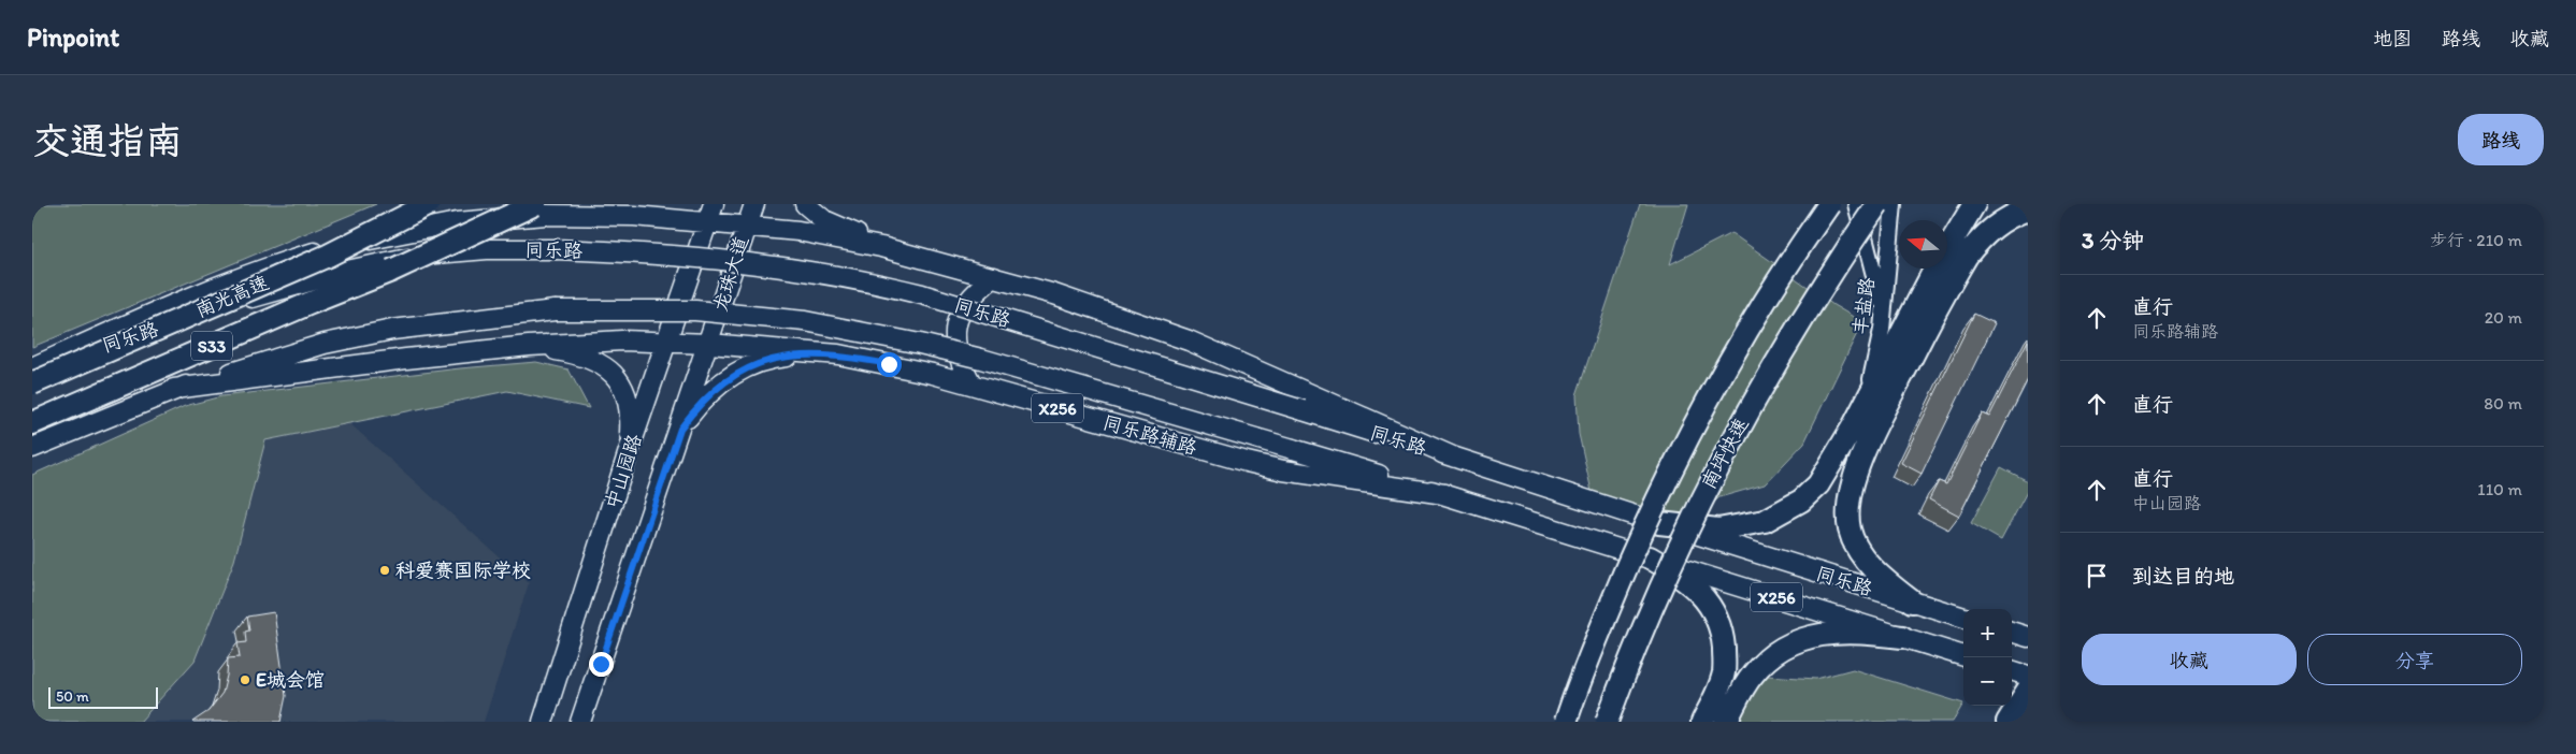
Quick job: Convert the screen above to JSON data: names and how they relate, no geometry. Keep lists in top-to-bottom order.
{
  "streets": {
    "highway": ["南光高速", "S33", "南坪快速"],
    "main road": [
      "同乐路",
      "龙珠大道",
      "X256",
      "同乐路辅路",
      "中山园路"
    ],
    "street": ["丰盐路"]
  },
  "crossings": [
    ["同乐路", "X256"],
    ["同乐路", "同乐路辅路"],
    ["龙珠大道", "X256"],
    ["龙珠大道", "同乐路辅路"],
    ["龙珠大道", "中山园路"],
    ["同乐路辅路", "中山园路"]
  ],
  "places": ["科爱赛国际学校", "E城会馆"],
  "scale_bar": "50 m",
  "north": "left",
  "page": {
    "header": "Pinpoint",
    "nav": ["地图", "路线", "收藏"],
    "buttons": [
      "路线",
      ["收藏", "分享"]
    ],
    "title": "交通指南",
    "heading": ["3 分钟", "步行 · 210 m"],
    "list": [
      ["直行", "同乐路辅路", "20 m"],
      ["直行", "80 m"],
      ["直行", "中山园路", "110 m"],
      "到达目的地"
    ],
    "map_buttons": ["+", "−"],
    "scale": "50 m"
  }
}
